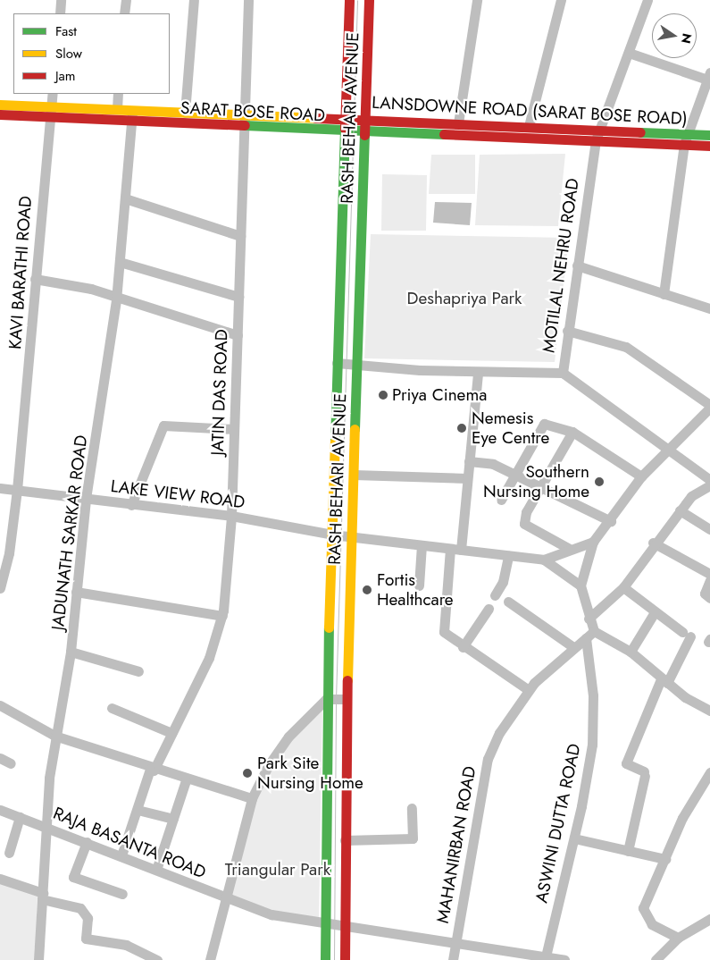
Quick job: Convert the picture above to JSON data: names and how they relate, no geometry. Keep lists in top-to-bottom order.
{
  "streets": {
    "main road": ["LANSDOWNE ROAD (SARAT BOSE ROAD)", "SARAT BOSE ROAD", "RASH BEHARI AVENUE"],
    "street": [
      "MOTILAL NEHRU ROAD",
      "KAVI BARATHI ROAD",
      "JATIN DAS ROAD",
      "LAKE VIEW ROAD",
      "JADUNATH SARKAR ROAD",
      "ASWINI DUTTA ROAD",
      "RAJA BASANTA ROAD",
      "MAHANIRBAN ROAD"
    ]
  },
  "crossings": [
    ["LANSDOWNE ROAD (SARAT BOSE ROAD)", "SARAT BOSE ROAD"],
    ["LANSDOWNE ROAD (SARAT BOSE ROAD)", "RASH BEHARI AVENUE"],
    ["LANSDOWNE ROAD (SARAT BOSE ROAD)", "MOTILAL NEHRU ROAD"],
    ["LANSDOWNE ROAD (SARAT BOSE ROAD)", "KAVI BARATHI ROAD"],
    ["LANSDOWNE ROAD (SARAT BOSE ROAD)", "JATIN DAS ROAD"],
    ["LANSDOWNE ROAD (SARAT BOSE ROAD)", "JADUNATH SARKAR ROAD"],
    ["SARAT BOSE ROAD", "RASH BEHARI AVENUE"],
    ["SARAT BOSE ROAD", "KAVI BARATHI ROAD"],
    ["SARAT BOSE ROAD", "JATIN DAS ROAD"],
    ["SARAT BOSE ROAD", "JADUNATH SARKAR ROAD"],
    ["RASH BEHARI AVENUE", "LAKE VIEW ROAD"],
    ["RASH BEHARI AVENUE", "RAJA BASANTA ROAD"],
    ["KAVI BARATHI ROAD", "LAKE VIEW ROAD"],
    ["JATIN DAS ROAD", "LAKE VIEW ROAD"],
    ["JATIN DAS ROAD", "RAJA BASANTA ROAD"],
    ["LAKE VIEW ROAD", "JADUNATH SARKAR ROAD"],
    ["LAKE VIEW ROAD", "ASWINI DUTTA ROAD"],
    ["LAKE VIEW ROAD", "MAHANIRBAN ROAD"],
    ["JADUNATH SARKAR ROAD", "RAJA BASANTA ROAD"],
    ["ASWINI DUTTA ROAD", "RAJA BASANTA ROAD"],
    ["ASWINI DUTTA ROAD", "MAHANIRBAN ROAD"],
    ["RAJA BASANTA ROAD", "MAHANIRBAN ROAD"]
  ],
  "parks": ["Deshapriya Park", "Triangular Park"],
  "places": [
    "Priya Cinema",
    "Nemesis Eye Centre",
    "Southern Nursing Home",
    "Fortis Healthcare",
    "Park Site Nursing Home"
  ],
  "legend": ["Fast", "Slow", "Jam"],
  "north": "right"
}
